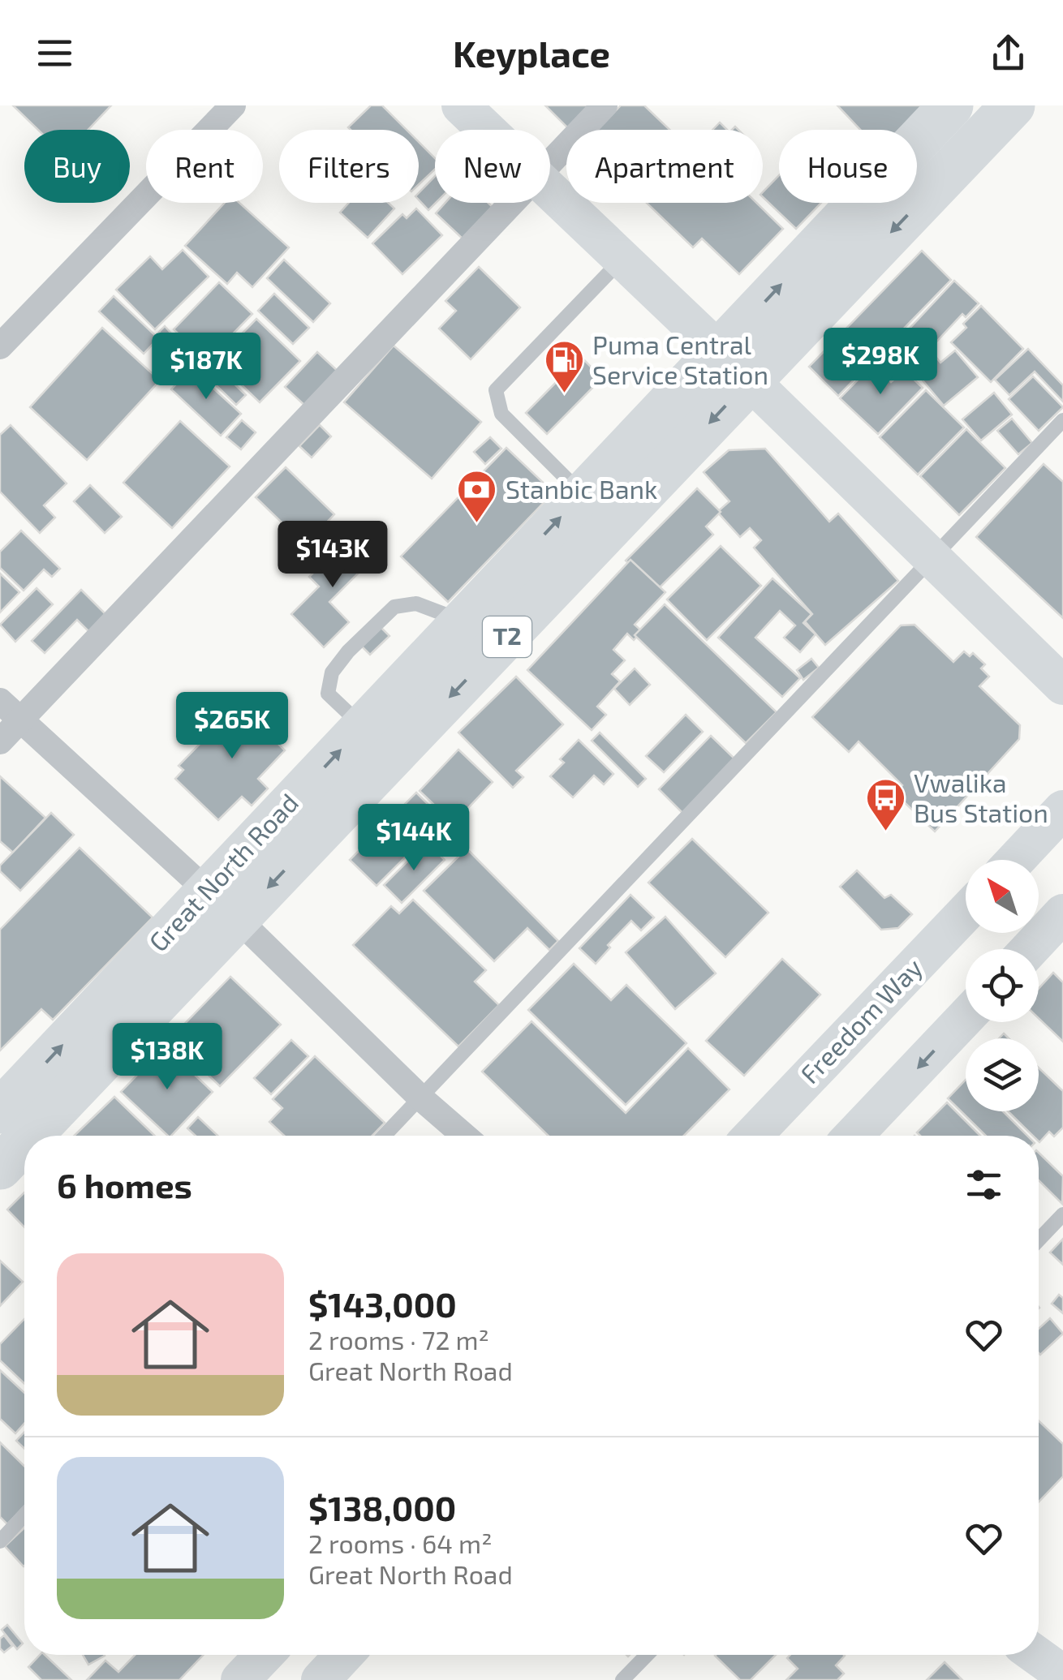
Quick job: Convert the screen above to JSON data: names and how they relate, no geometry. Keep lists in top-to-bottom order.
{
  "streets": {
    "highway": ["T2", "Great North Road"],
    "main road": ["Freedom Way"]
  },
  "places": {
    "fuel station": ["Puma Central Service Station"],
    "bank": ["Stanbic Bank"],
    "bus stop": ["Vwalika Bus Station"]
  },
  "north": "top left",
  "page": {
    "header": "Keyplace",
    "chip": [
      "Buy",
      "Rent",
      "Filters",
      "New",
      "Apartment",
      "House"
    ],
    "price": [
      "$298K",
      "$187K",
      "$143K",
      "$265K",
      "$144K",
      "$138K"
    ],
    "heading": "6 homes",
    "list": [
      {
        "name": "$143,000",
        "note": "2 rooms · 72 m² · Great North Road"
      },
      {
        "name": "$138,000",
        "note": "2 rooms · 64 m² · Great North Road"
      }
    ]
  }
}
